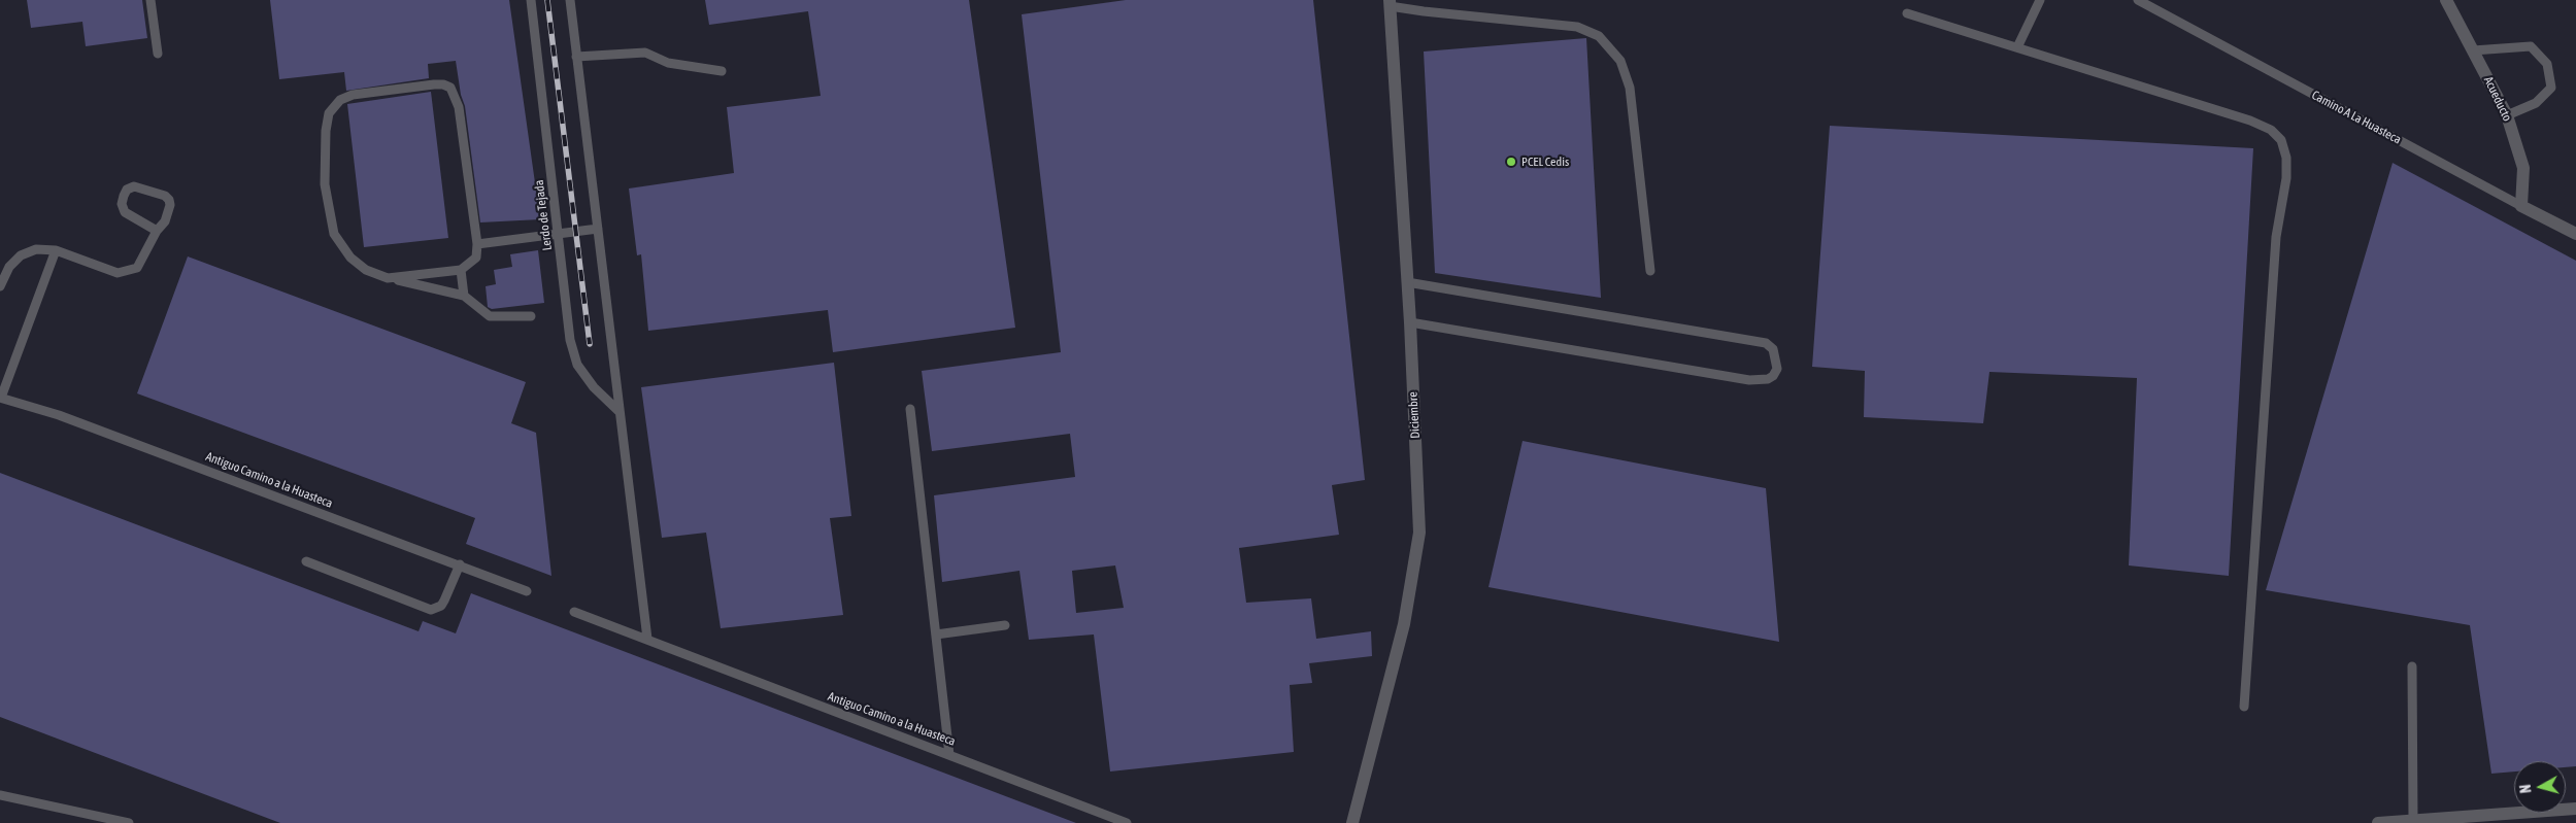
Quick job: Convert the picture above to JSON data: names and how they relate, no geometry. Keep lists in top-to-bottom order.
{
  "streets": {
    "street": ["Acueducto", "Camino A La Huasteca", "Diciembre"],
    "lane": ["Lerdo de Tejada", "Antiguo Camino a la Huasteca"]
  },
  "crossings": [
    ["Acueducto", "Camino A La Huasteca"]
  ],
  "places": ["PCEL Cedis"],
  "north": "left"
}
